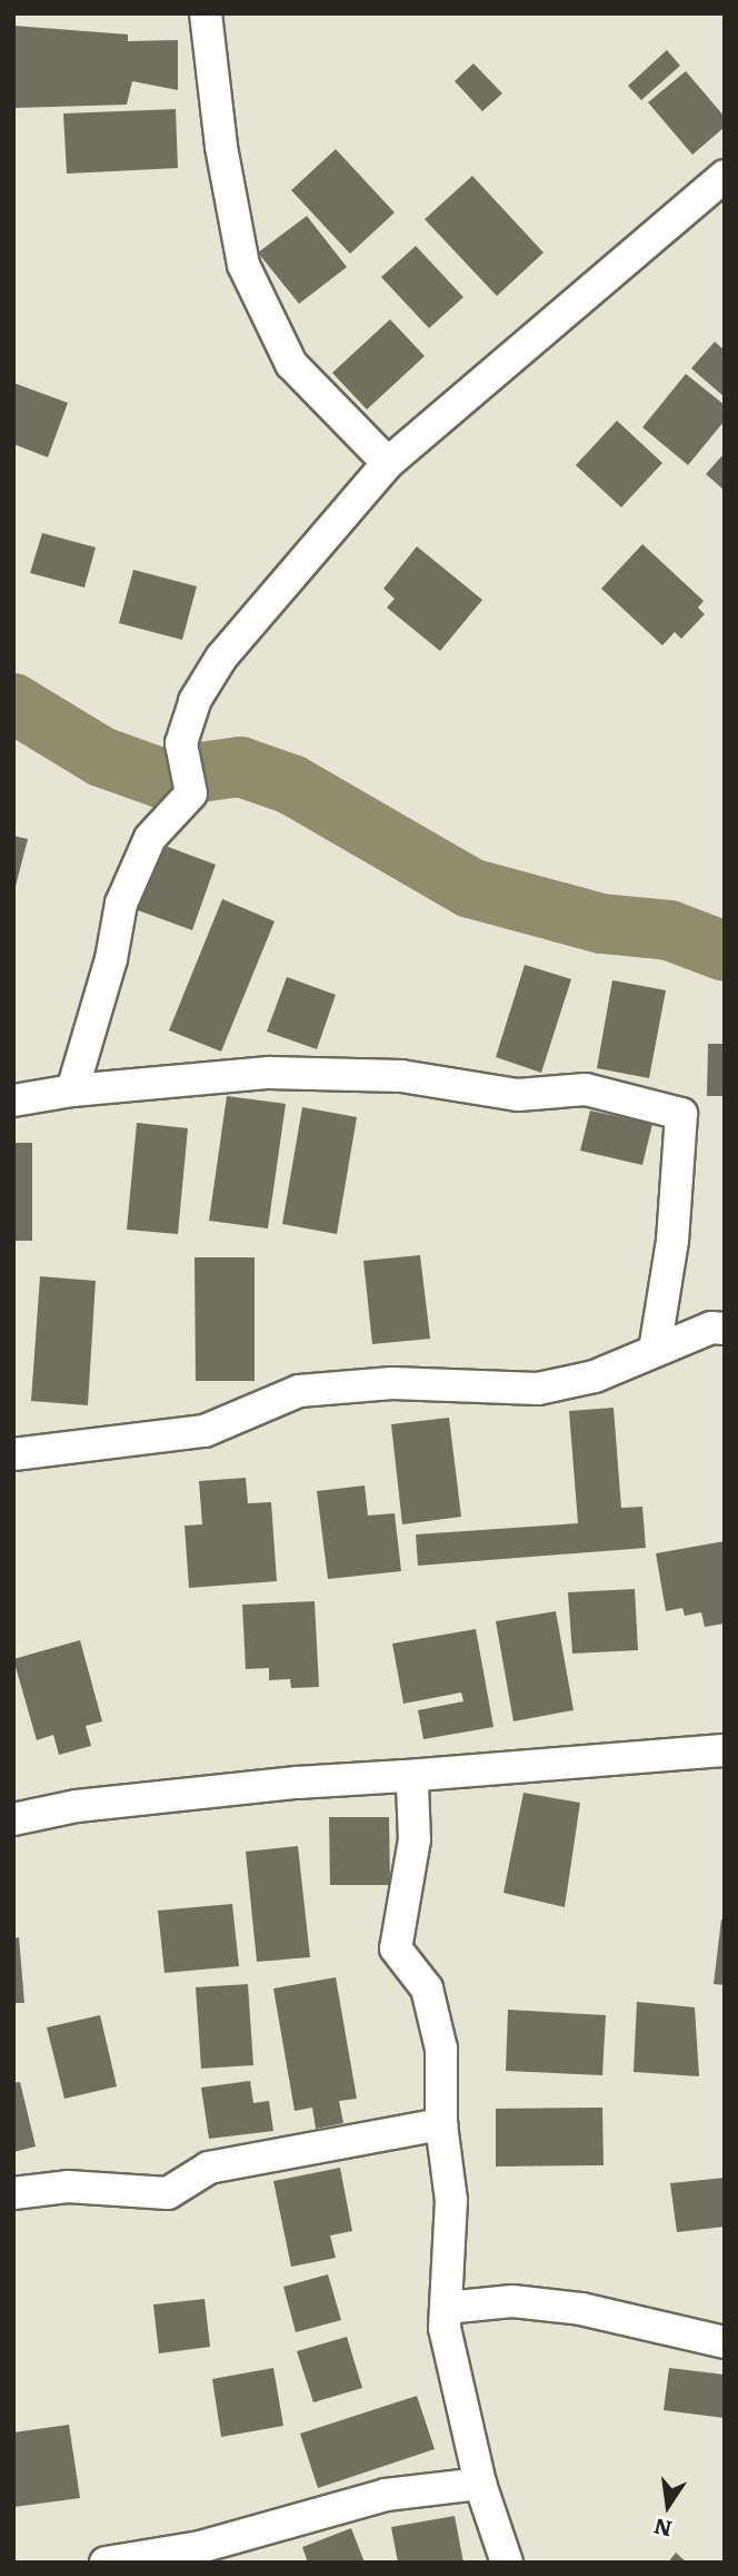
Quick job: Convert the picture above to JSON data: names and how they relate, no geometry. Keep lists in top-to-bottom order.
{
  "north": "bottom"
}
